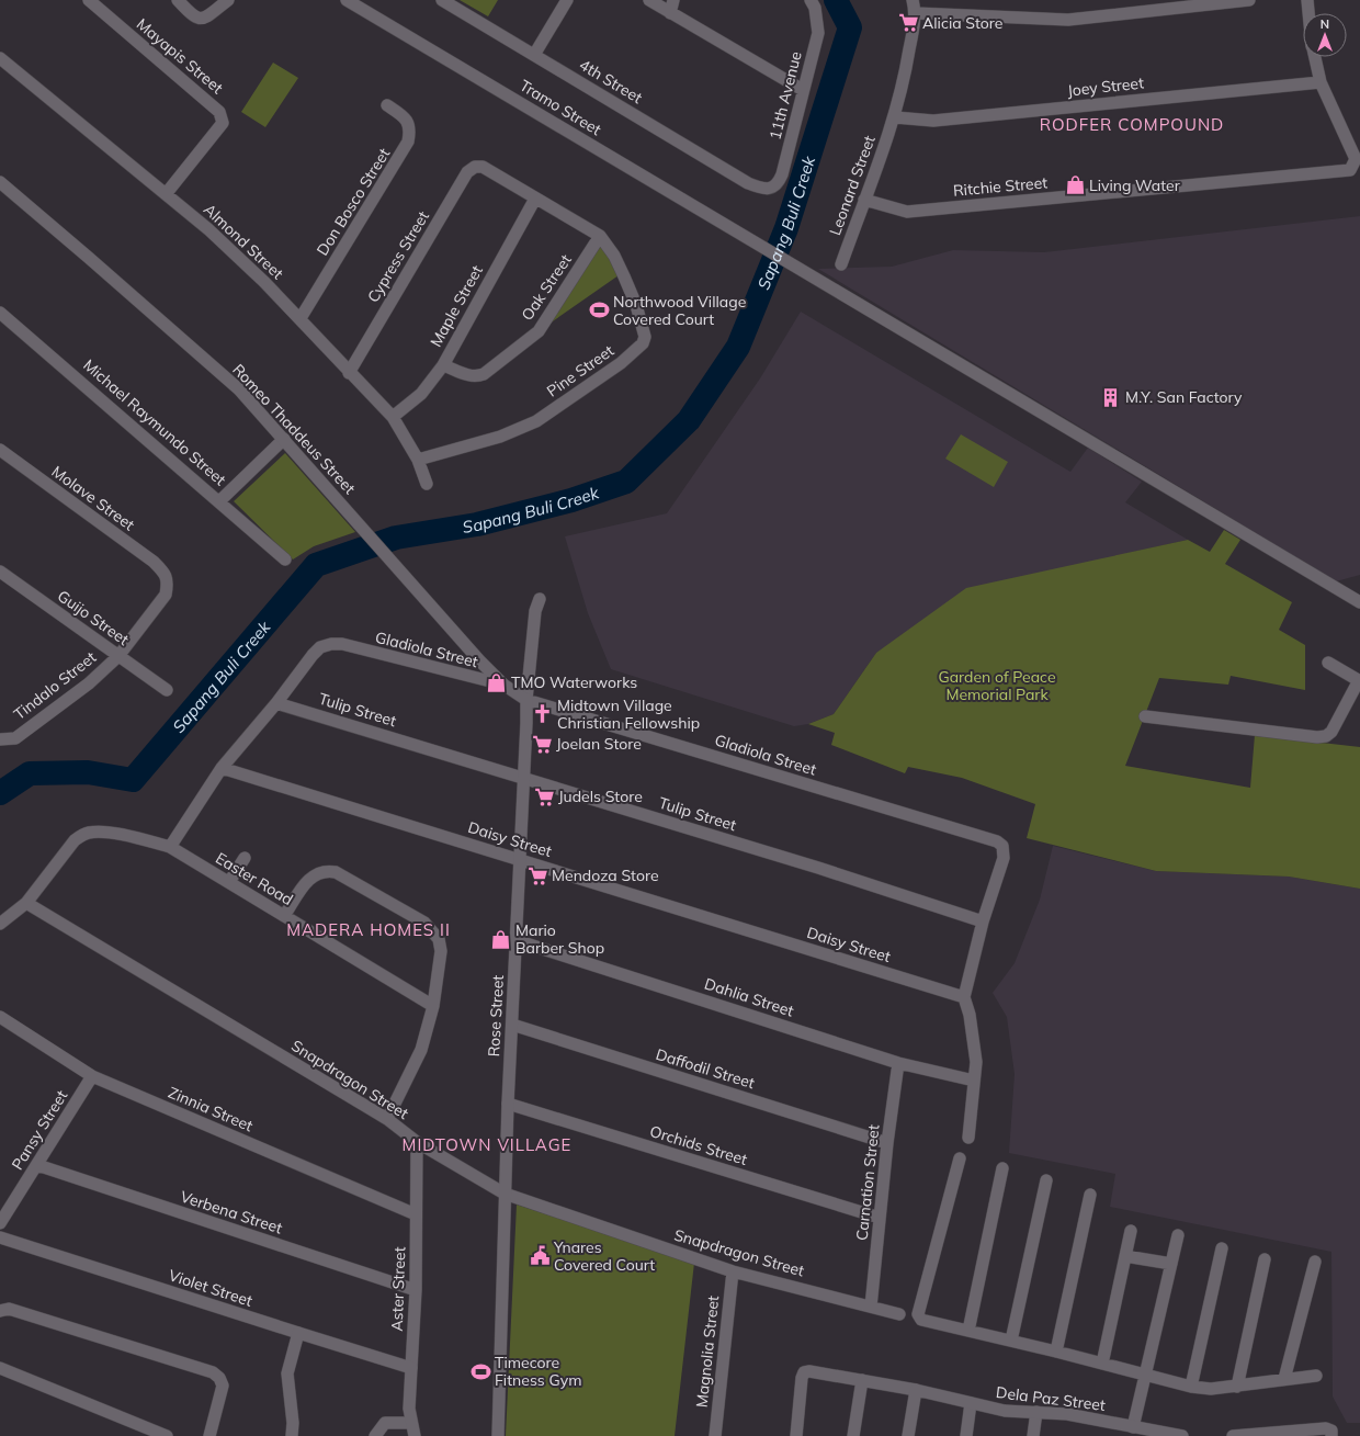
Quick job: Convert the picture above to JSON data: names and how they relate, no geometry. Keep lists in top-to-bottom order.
{
  "streets": {
    "street": [
      "Mayapis Street",
      "4th Street",
      "Joey Street",
      "11th Avenue",
      "Tramo Street",
      "Leonard Street",
      "Ritchie Street",
      "Don Bosco Street",
      "Almond Street",
      "Cypress Street",
      "Oak Street",
      "Maple Street",
      "Pine Street",
      "Michael Raymundo Street",
      "Romeo Thaddeus Street",
      "Molave Street",
      "Guijo Street",
      "Gladiola Street",
      "Tindalo Street",
      "Tulip Street",
      "Daisy Street",
      "Easter Road",
      "Dahlia Street",
      "Rose Street",
      "Daffodil Street",
      "Snapdragon Street",
      "Zinnia Street",
      "Pansy Street",
      "Orchids Street",
      "Carnation Street",
      "Verbena Street",
      "Violet Street",
      "Aster Street",
      "Magnolia Street",
      "Dela Paz Street"
    ]
  },
  "crossings": [
    ["Mayapis Street", "Almond Street"],
    ["4th Street", "11th Avenue"],
    ["Joey Street", "Leonard Street"],
    ["Joey Street", "Ritchie Street"],
    ["Leonard Street", "Ritchie Street"],
    ["Don Bosco Street", "Almond Street"],
    ["Almond Street", "Cypress Street"],
    ["Almond Street", "Maple Street"],
    ["Almond Street", "Pine Street"],
    ["Cypress Street", "Pine Street"],
    ["Oak Street", "Maple Street"],
    ["Oak Street", "Pine Street"],
    ["Maple Street", "Pine Street"],
    ["Romeo Thaddeus Street", "Gladiola Street"],
    ["Molave Street", "Tindalo Street"],
    ["Guijo Street", "Tindalo Street"],
    ["Gladiola Street", "Tulip Street"],
    ["Gladiola Street", "Daisy Street"],
    ["Gladiola Street", "Easter Road"],
    ["Gladiola Street", "Rose Street"],
    ["Tulip Street", "Rose Street"],
    ["Daisy Street", "Rose Street"],
    ["Dahlia Street", "Rose Street"],
    ["Dahlia Street", "Carnation Street"],
    ["Rose Street", "Daffodil Street"],
    ["Rose Street", "Snapdragon Street"],
    ["Rose Street", "Orchids Street"],
    ["Daffodil Street", "Carnation Street"],
    ["Snapdragon Street", "Carnation Street"],
    ["Snapdragon Street", "Aster Street"],
    ["Snapdragon Street", "Magnolia Street"],
    ["Zinnia Street", "Pansy Street"],
    ["Zinnia Street", "Aster Street"],
    ["Pansy Street", "Verbena Street"],
    ["Orchids Street", "Carnation Street"],
    ["Verbena Street", "Aster Street"],
    ["Violet Street", "Aster Street"]
  ],
  "districts": ["RODFER COMPOUND", "MADERA HOMES II", "MIDTOWN VILLAGE"],
  "water": ["Sapang Buli Creek"],
  "parks": ["Garden of Peace Memorial Park"],
  "places": {
    "supermarket": [
      "Alicia Store",
      "Joelan Store",
      "Judels Store",
      "Mendoza Store"
    ],
    "shop": ["Living Water", "TMO Waterworks", "Mario Barber Shop"],
    "sports": ["Northwood Village Covered Court", "Timecore Fitness Gym"],
    "building": ["M.Y. San Factory"],
    "church": ["Midtown Village Christian Fellowship"],
    "public building": ["Ynares Covered Court"]
  },
  "north": "top"
}
